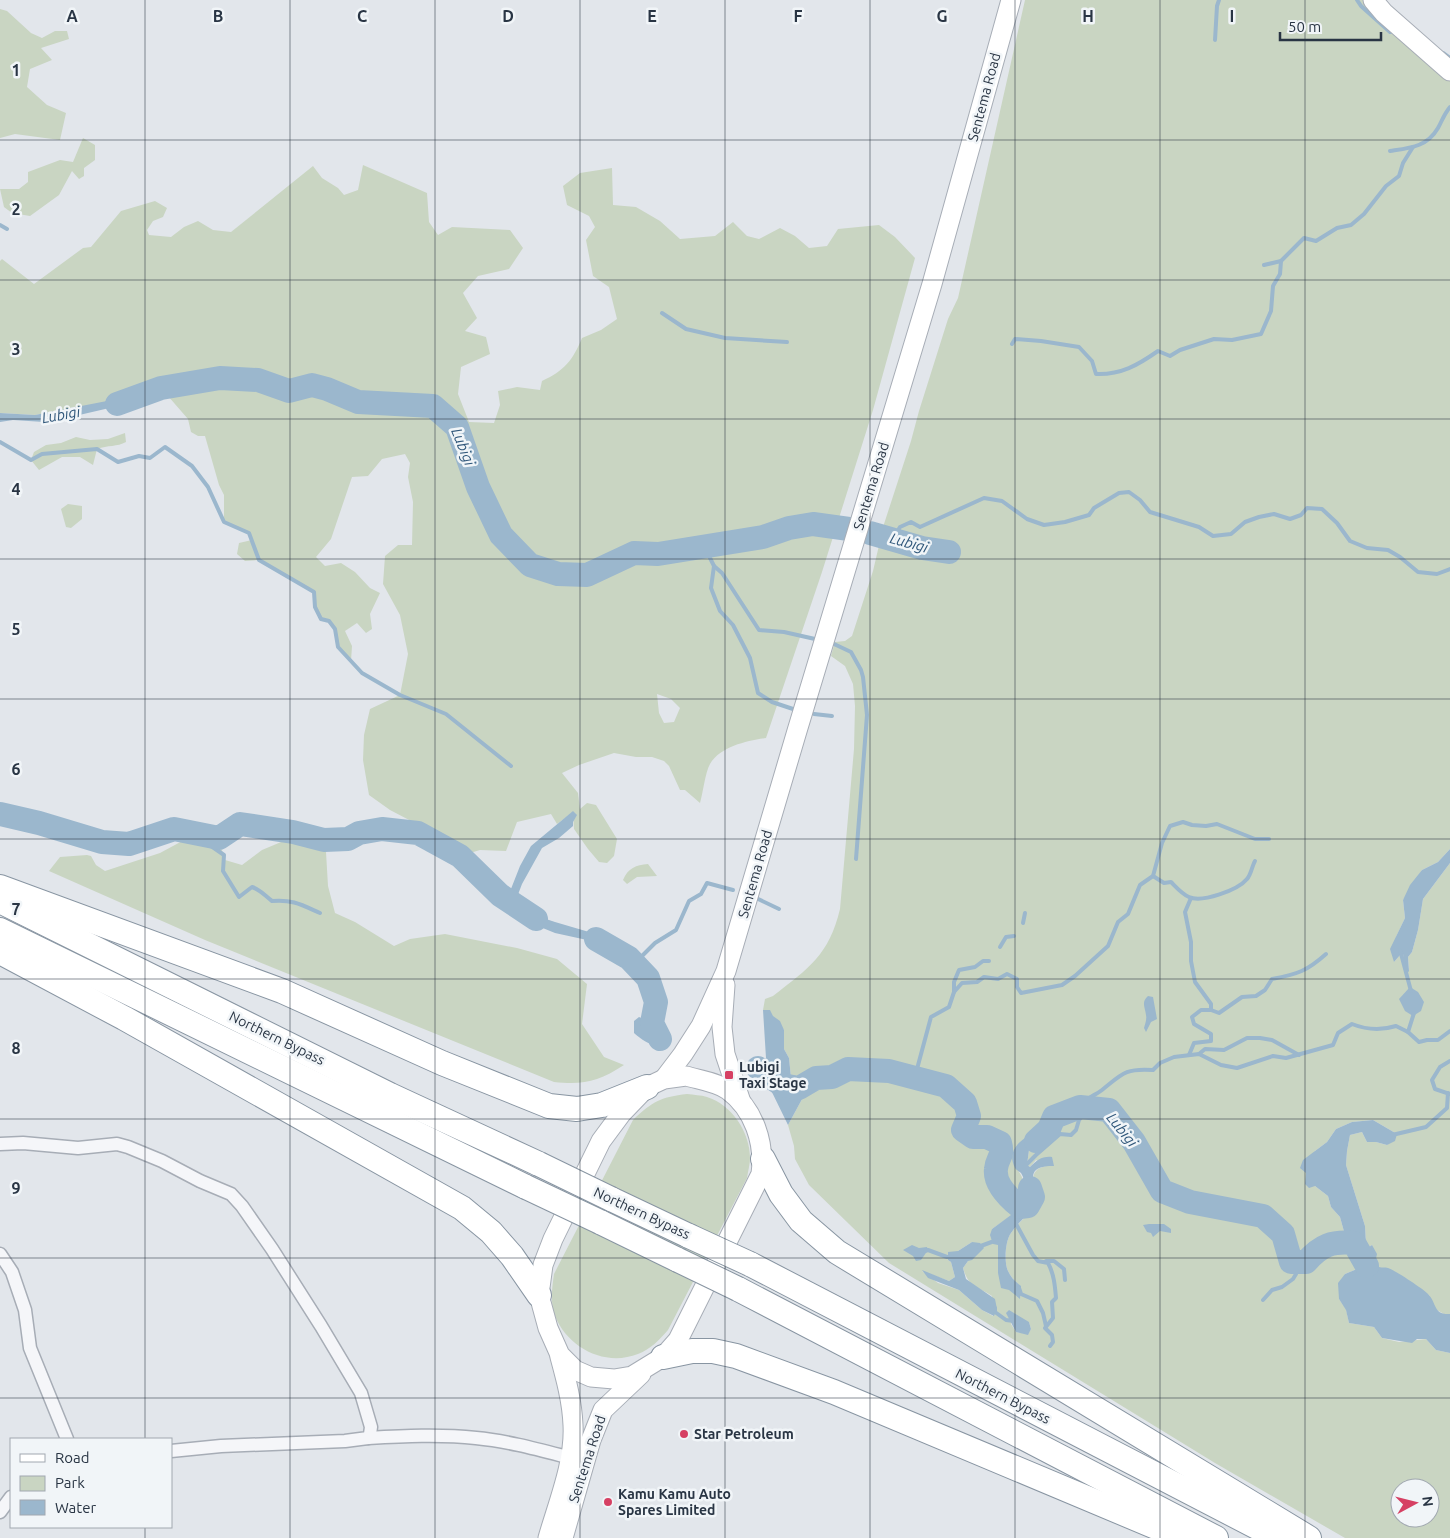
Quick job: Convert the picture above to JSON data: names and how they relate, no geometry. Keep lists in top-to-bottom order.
{
  "streets": {
    "highway": ["Northern Bypass"],
    "main road": ["Sentema Road"]
  },
  "water": ["Lubigi"],
  "places": {
    "transit": ["Lubigi Taxi Stage"],
    "other": ["Star Petroleum", "Kamu Kamu Auto Spares Limited"]
  },
  "legend": ["Road", "Park", "Water"],
  "scale_bar": "50 m",
  "north": "right",
  "grid": {
    "columns": [
      "A",
      "B",
      "C",
      "D",
      "E",
      "F",
      "G",
      "H",
      "I"
    ],
    "rows": [
      "1",
      "2",
      "3",
      "4",
      "5",
      "6",
      "7",
      "8",
      "9"
    ]
  }
}
